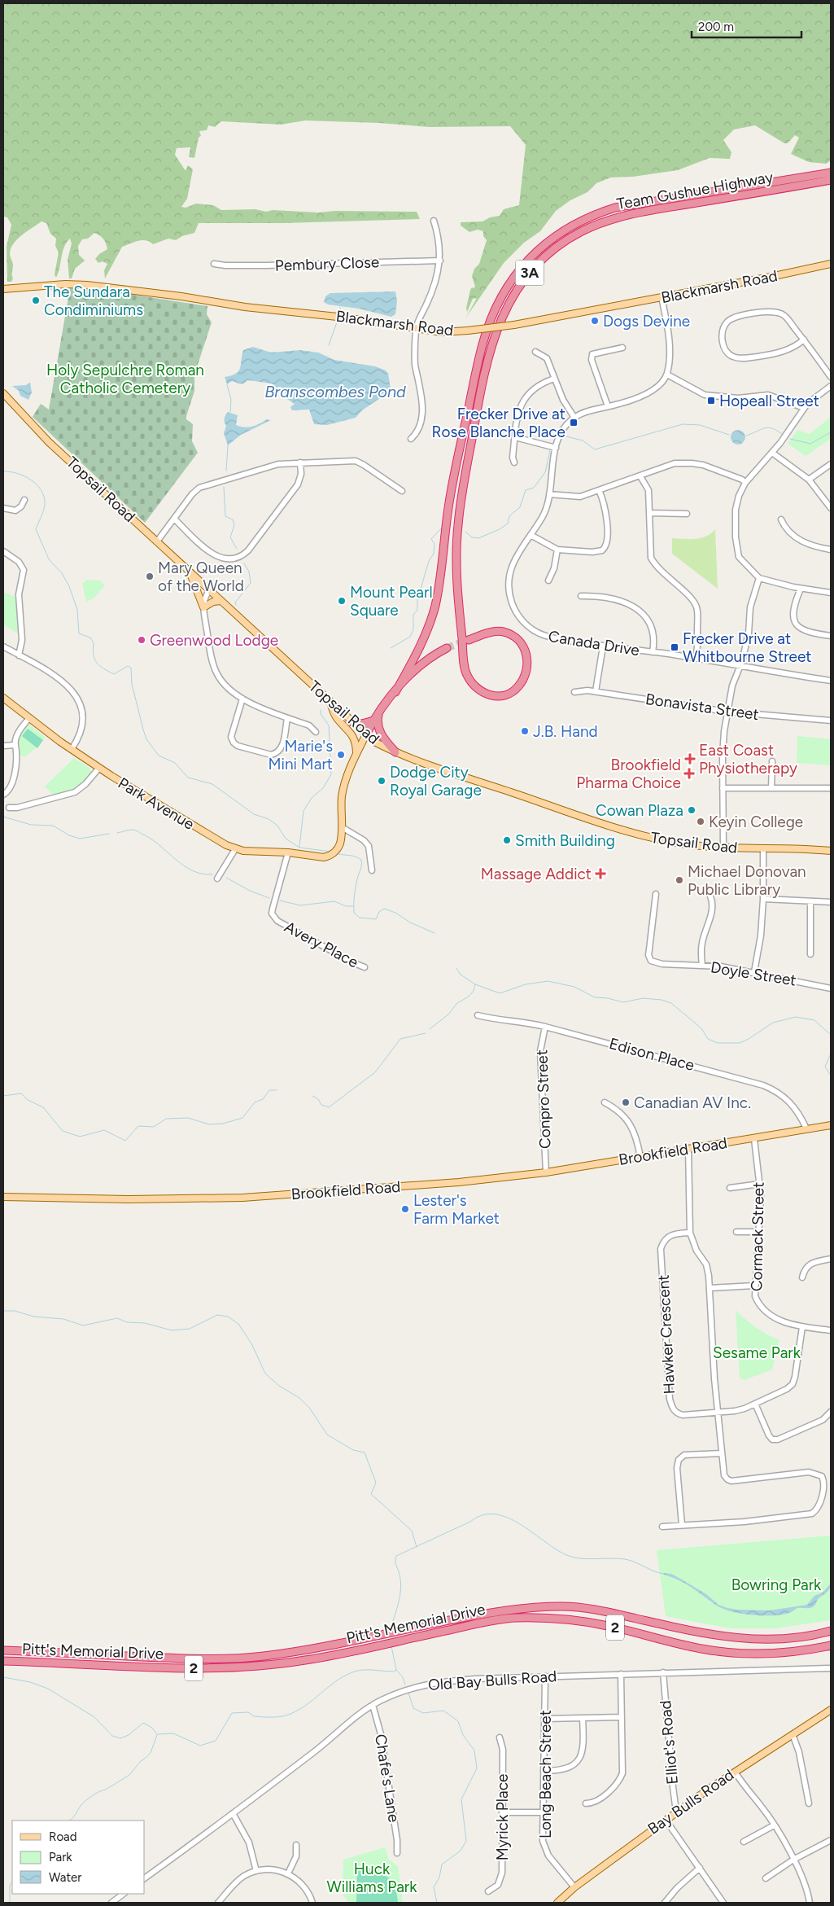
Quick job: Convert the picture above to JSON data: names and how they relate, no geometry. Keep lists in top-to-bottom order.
{
  "streets": {
    "highway": [
      "Team Gushue Highway",
      "3A",
      "Pitt's Memorial Drive",
      "2"
    ],
    "main road": [
      "Blackmarsh Road",
      "Topsail Road",
      "Park Avenue",
      "Brookfield Road",
      "Bay Bulls Road"
    ],
    "street": [
      "Pembury Close",
      "Canada Drive",
      "Bonavista Street",
      "Avery Place",
      "Doyle Street",
      "Edison Place",
      "Conpro Street",
      "Cormack Street",
      "Hawker Crescent",
      "Old Bay Bulls Road",
      "Elliot's Road",
      "Long Beach Street",
      "Chafe's Lane",
      "Myrick Place"
    ]
  },
  "crossings": [
    ["Park Avenue", "Avery Place"],
    ["Edison Place", "Conpro Street"],
    ["Edison Place", "Brookfield Road"],
    ["Conpro Street", "Brookfield Road"],
    ["Brookfield Road", "Cormack Street"],
    ["Cormack Street", "Hawker Crescent"],
    ["Old Bay Bulls Road", "Elliot's Road"],
    ["Old Bay Bulls Road", "Long Beach Street"],
    ["Old Bay Bulls Road", "Chafe's Lane"],
    ["Elliot's Road", "Bay Bulls Road"],
    ["Long Beach Street", "Bay Bulls Road"]
  ],
  "water": ["Branscombes Pond"],
  "parks": [
    "Holy Sepulchre Roman Catholic Cemetery",
    "Sesame Park",
    "Bowring Park",
    "Huck Williams Park"
  ],
  "places": {
    "other": [
      "The Sundara Condiminiums",
      "Dogs Devine",
      "Mary Queen of the World",
      "Mount Pearl Square",
      "Greenwood Lodge",
      "J.B. Hand",
      "Marie's Mini Mart",
      "Dodge City Royal Garage",
      "Cowan Plaza",
      "Keyin College",
      "Smith Building",
      "Michael Donovan Public Library",
      "Canadian AV Inc.",
      "Lester's Farm Market"
    ],
    "transit": ["Hopeall Street", "Frecker Drive at Rose Blanche Place", "Frecker Drive at Whitbourne Street"],
    "health": ["East Coast Physiotherapy", "Brookfield Pharma Choice", "Massage Addict"]
  },
  "legend": ["Road", "Park", "Water"],
  "scale_bar": "200 m"
}
